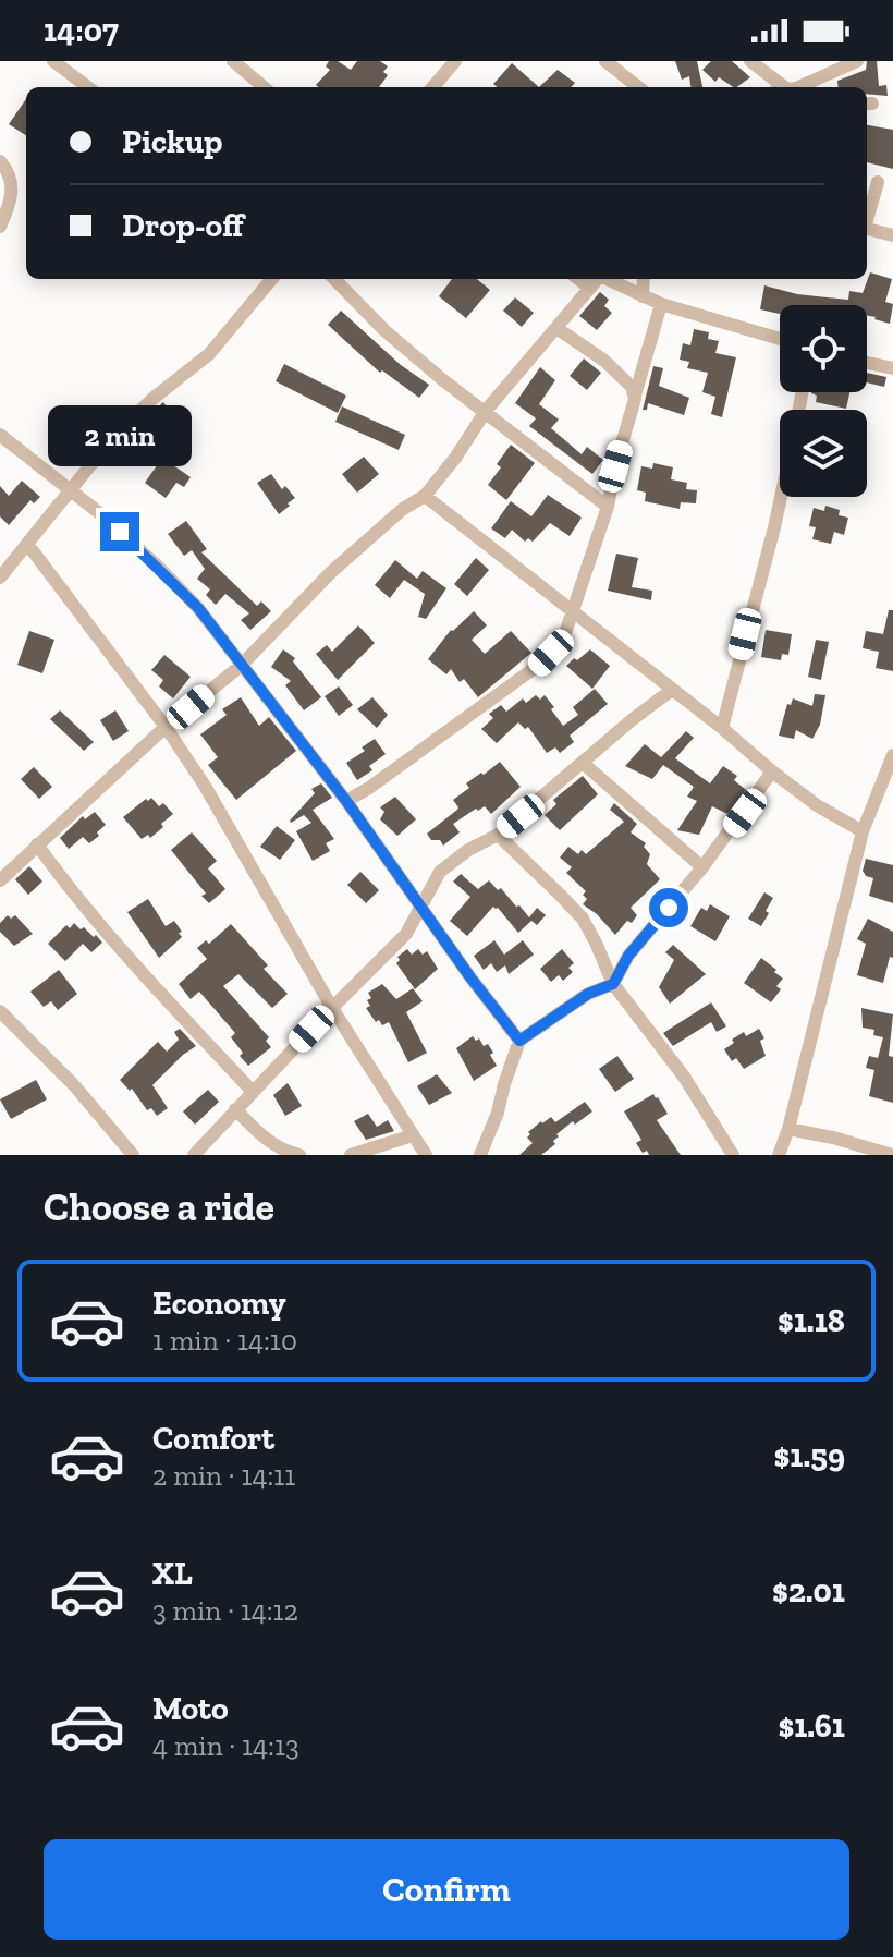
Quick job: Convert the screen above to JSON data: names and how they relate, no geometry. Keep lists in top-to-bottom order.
{
  "page": {
    "status": "14:07",
    "banner": ["Pickup", "Drop-off"],
    "bubble": "2 min",
    "heading": "Choose a ride",
    "list": [
      {
        "name": "Economy",
        "note": "1 min · 14:10",
        "value": "$1.18"
      },
      {
        "name": "Comfort",
        "note": "2 min · 14:11",
        "value": "$1.59"
      },
      {
        "name": "XL",
        "note": "3 min · 14:12",
        "value": "$2.01"
      },
      {
        "name": "Moto",
        "note": "4 min · 14:13",
        "value": "$1.61"
      }
    ],
    "buttons": "Confirm"
  }
}
